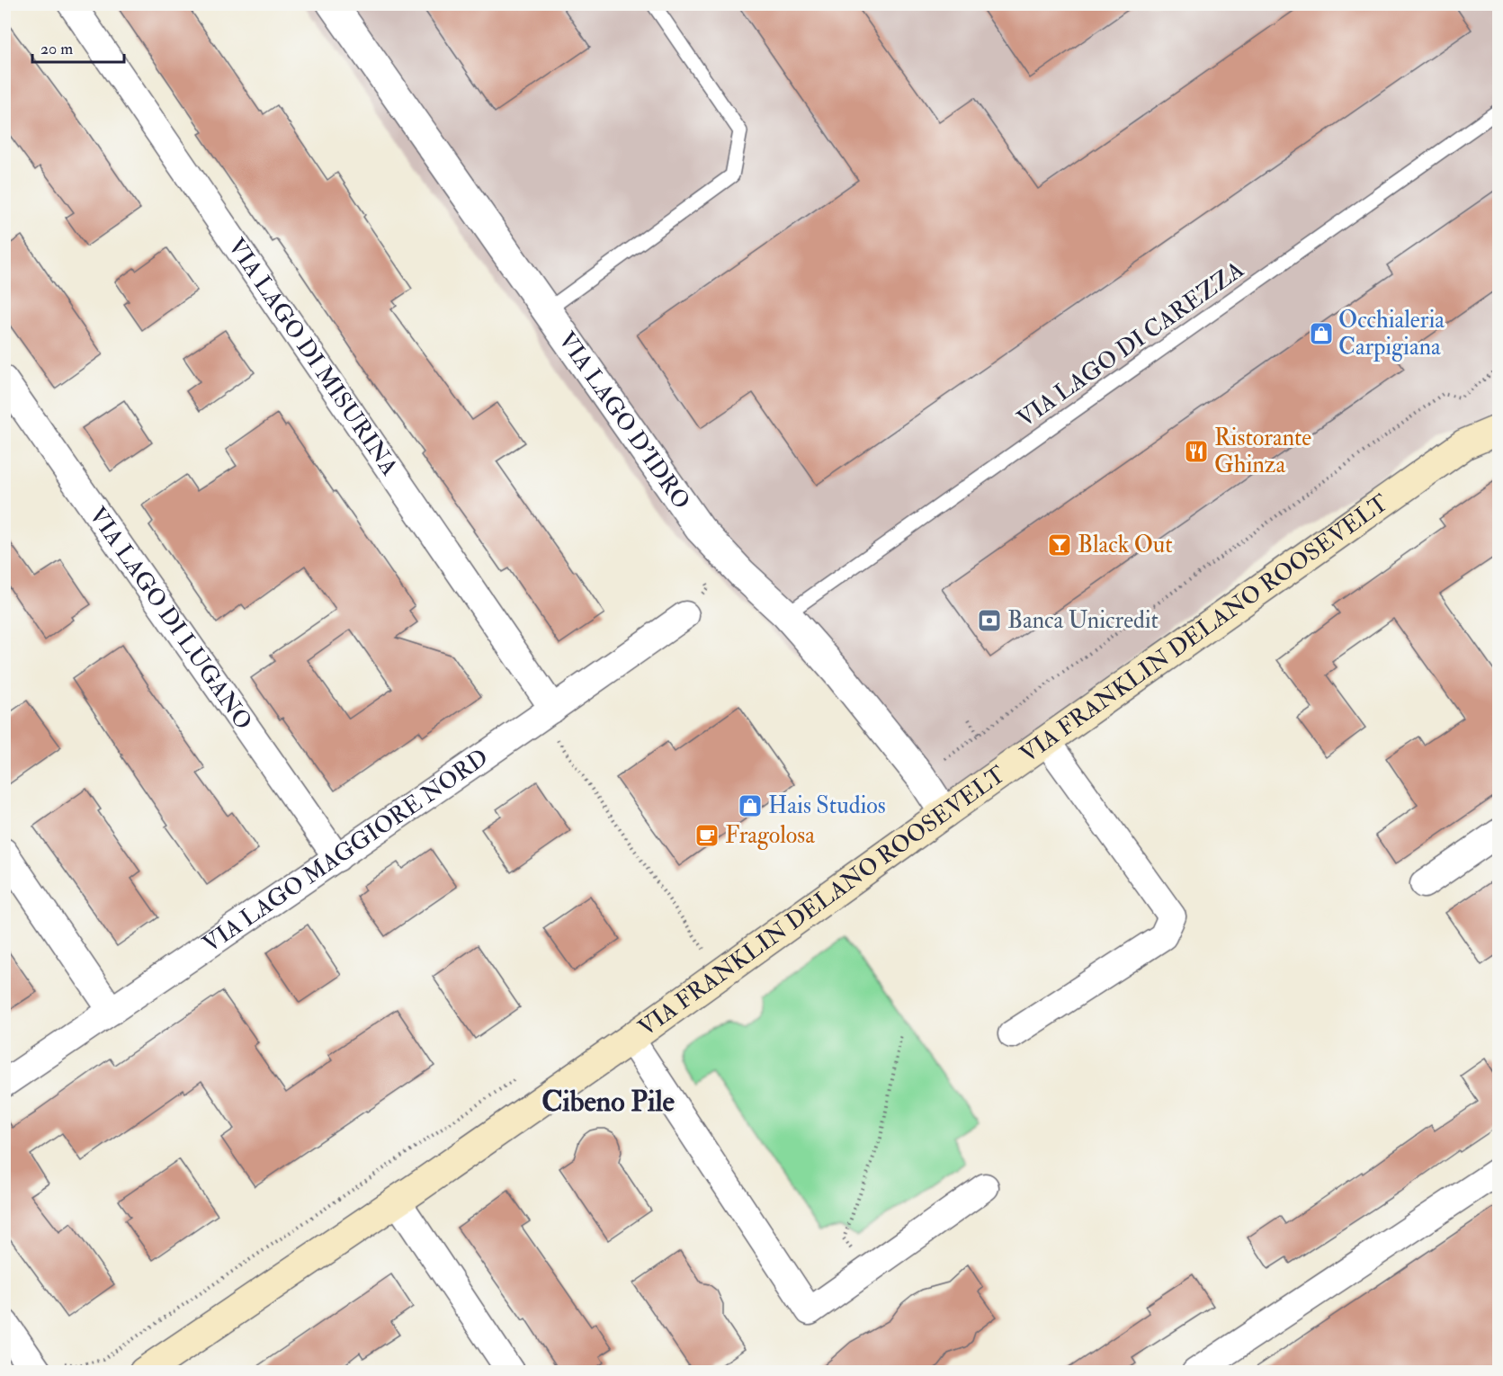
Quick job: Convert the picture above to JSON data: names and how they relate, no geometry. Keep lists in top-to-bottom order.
{
  "streets": {
    "main road": ["VIA FRANKLIN DELANO ROOSEVELT"],
    "street": [
      "VIA LAGO DI MISURINA",
      "VIA LAGO D'IDRO",
      "VIA LAGO DI LUGANO",
      "VIA LAGO MAGGIORE NORD"
    ],
    "lane": ["VIA LAGO DI CAREZZA"]
  },
  "crossings": [
    ["VIA LAGO DI CAREZZA", "VIA LAGO D'IDRO"],
    ["VIA LAGO DI MISURINA", "VIA LAGO MAGGIORE NORD"],
    ["VIA LAGO D'IDRO", "VIA FRANKLIN DELANO ROOSEVELT"],
    ["VIA LAGO DI LUGANO", "VIA LAGO MAGGIORE NORD"]
  ],
  "districts": ["Cibeno Pile"],
  "places": {
    "shop": ["Occhialeria Carpigiana", "Hais Studios"],
    "restaurant": ["Ristorante Ghinza"],
    "bar": ["Black Out"],
    "bank": ["Banca Unicredit"],
    "cafe": ["Fragolosa"]
  },
  "scale_bar": "20 m"
}
